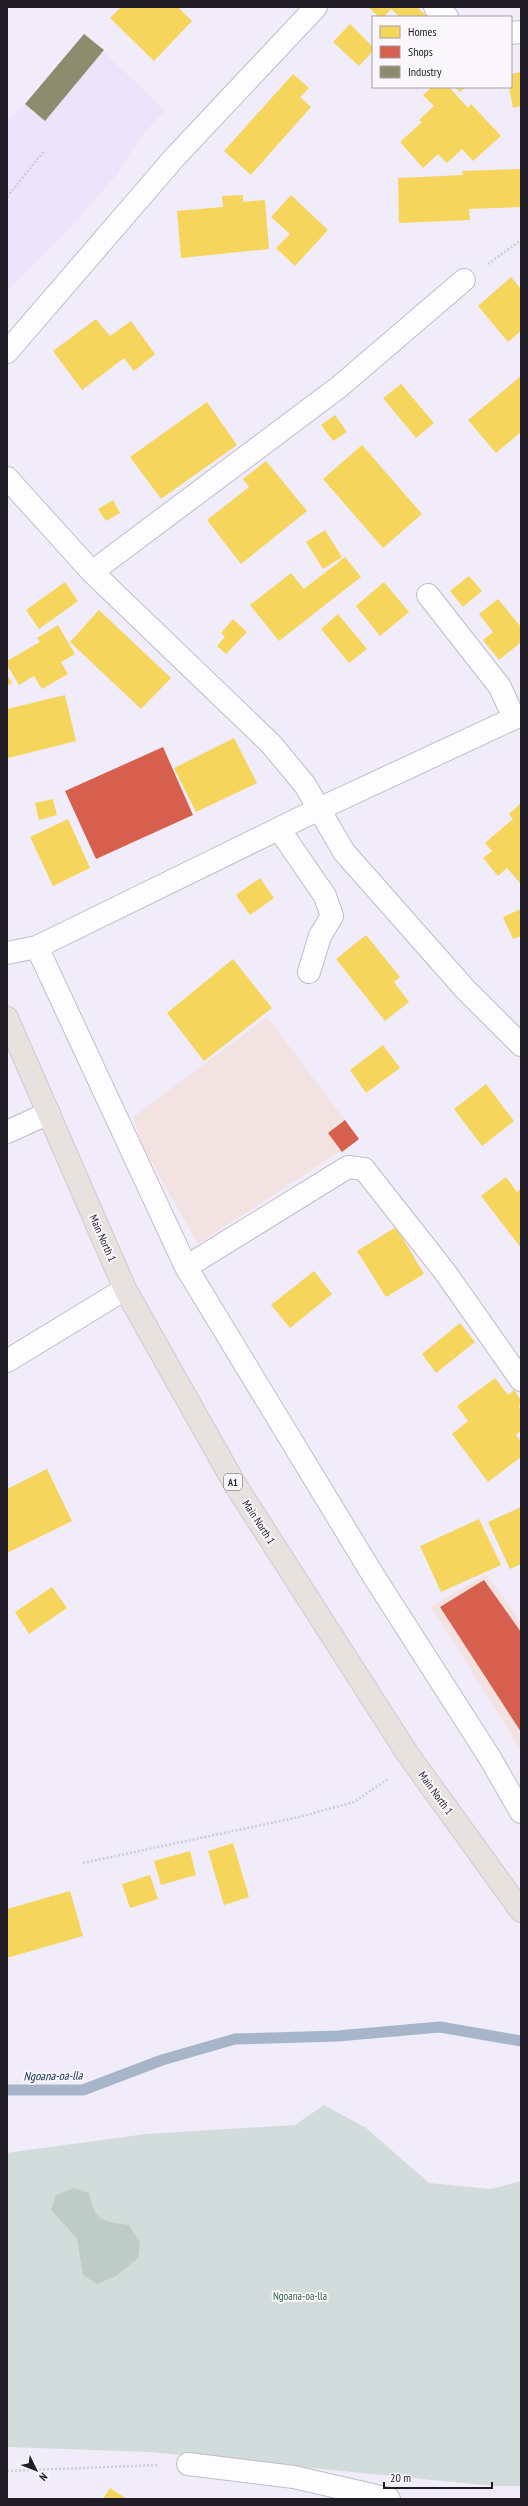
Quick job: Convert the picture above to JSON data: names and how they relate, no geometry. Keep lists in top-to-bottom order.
{
  "streets": {
    "main road": ["Main North 1", "A1"]
  },
  "water": ["Ngoana-oa-lla"],
  "parks": ["Ngoana-oa-lla"],
  "legend": ["Homes", "Shops", "Industry"],
  "scale_bar": "20 m",
  "north": "bottom right"
}
